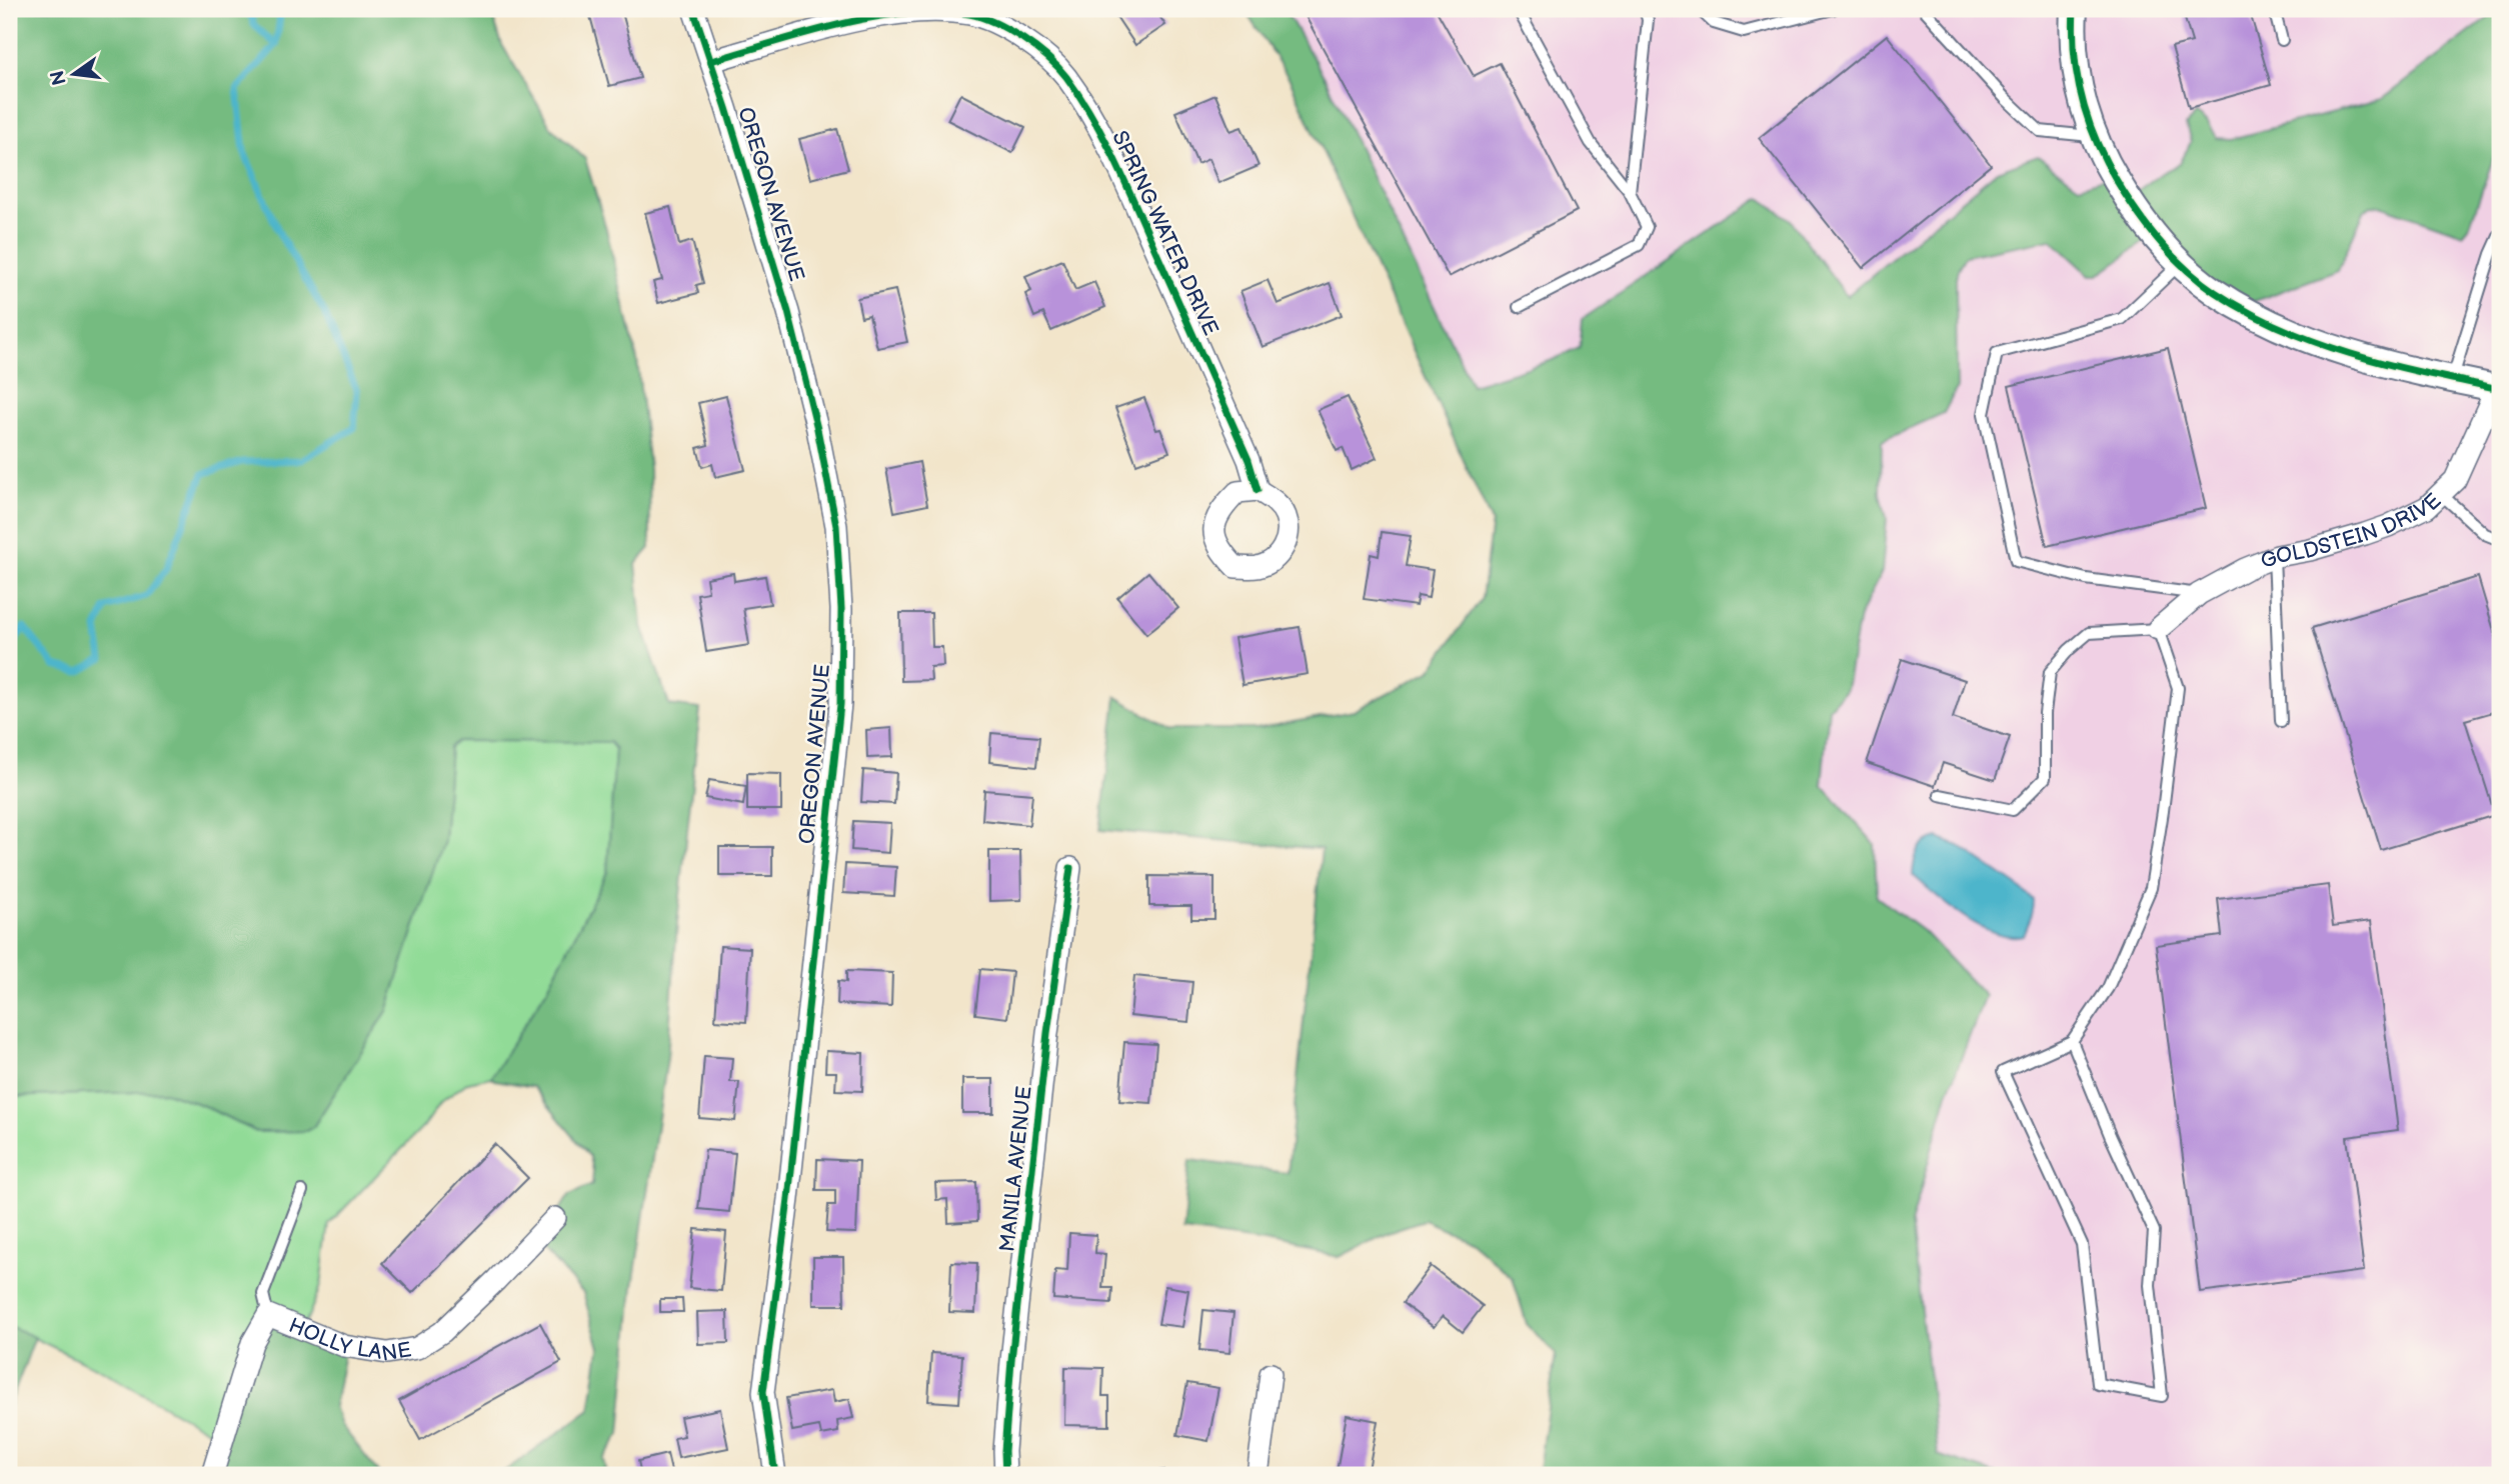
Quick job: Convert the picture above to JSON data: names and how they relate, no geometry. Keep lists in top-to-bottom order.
{
  "streets": {
    "street": [
      "OREGON AVENUE",
      "SPRING WATER DRIVE",
      "GOLDSTEIN DRIVE",
      "MANILA AVENUE",
      "HOLLY LANE"
    ]
  },
  "crossings": [
    ["OREGON AVENUE", "SPRING WATER DRIVE"]
  ],
  "north": "left"
}
